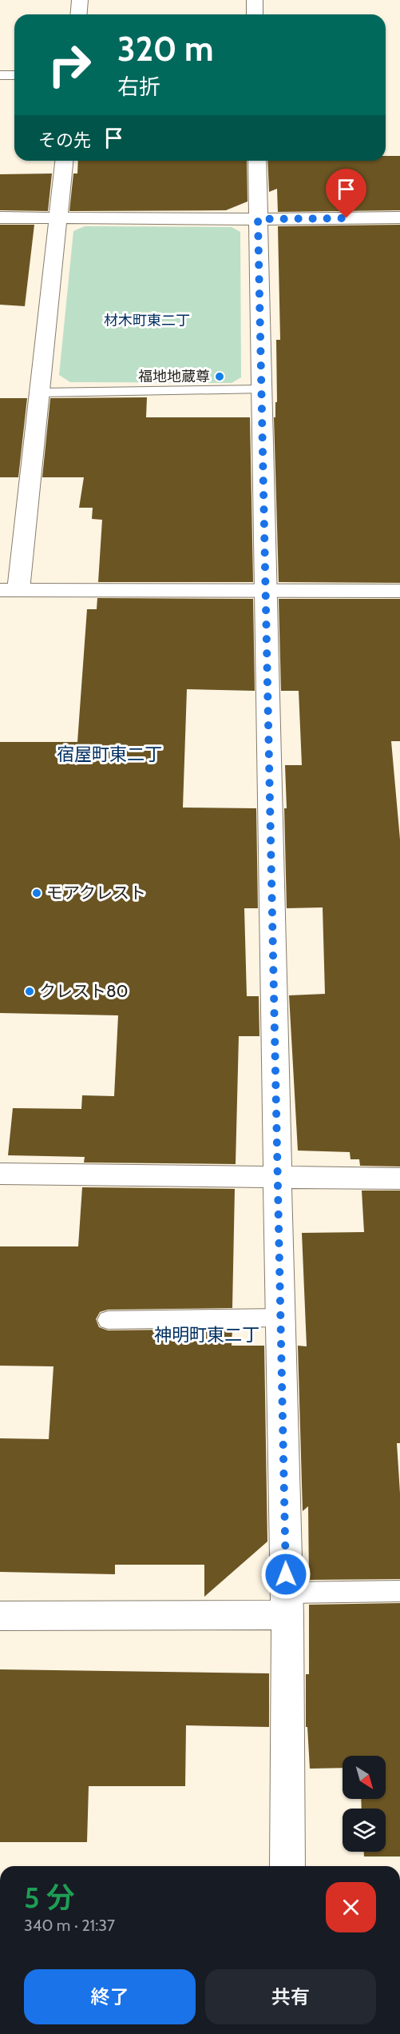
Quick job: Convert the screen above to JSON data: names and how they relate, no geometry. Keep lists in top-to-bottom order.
{
  "districts": ["材木町東二丁", "宿屋町東二丁", "神明町東二丁"],
  "places": ["福地地蔵尊", "モアクレスト", "クレスト80"],
  "north": "bottom right",
  "page": {
    "turn": ["320 m", "右折"],
    "then": "その先",
    "heading": ["5 分", "340 m · 21:37"],
    "buttons": ["終了", "共有"]
  }
}
